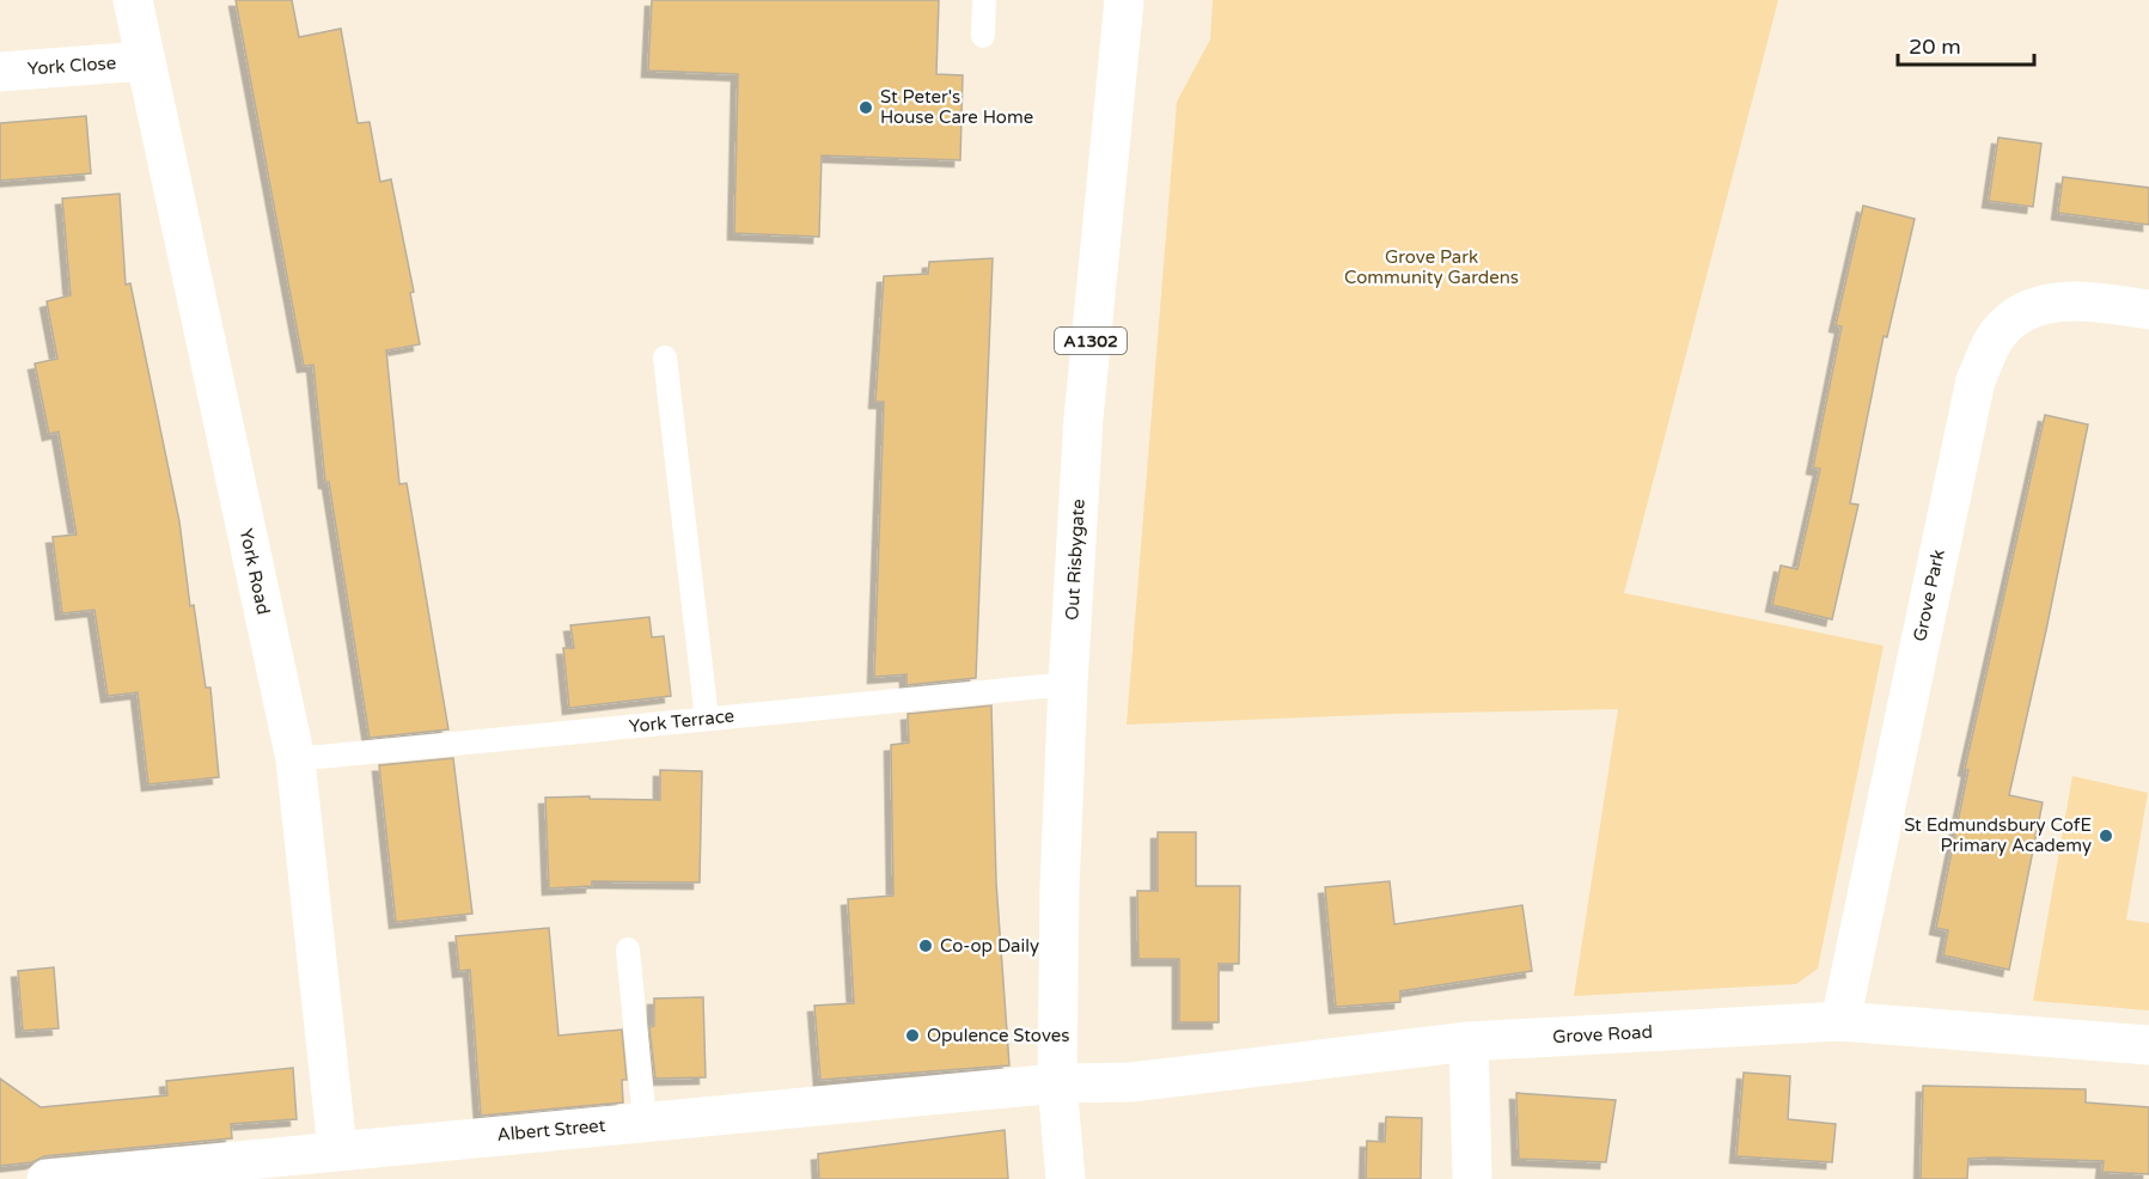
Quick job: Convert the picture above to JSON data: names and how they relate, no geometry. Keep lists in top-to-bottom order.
{
  "streets": {
    "street": [
      "York Close",
      "A1302",
      "Out Risbygate",
      "York Road",
      "Grove Park",
      "Grove Road",
      "Albert Street"
    ],
    "lane": ["York Terrace"]
  },
  "crossings": [
    ["York Close", "York Road"],
    ["A1302", "Out Risbygate"],
    ["A1302", "Grove Road"],
    ["A1302", "Albert Street"],
    ["Out Risbygate", "York Terrace"],
    ["Out Risbygate", "Grove Road"],
    ["Out Risbygate", "Albert Street"],
    ["York Road", "York Terrace"],
    ["York Road", "Albert Street"],
    ["Grove Park", "Grove Road"],
    ["Grove Road", "Albert Street"]
  ],
  "parks": ["Grove Park Community Gardens"],
  "places": [
    "St Peter's House Care Home",
    "St Edmundsbury CofE Primary Academy",
    "Co-op Daily",
    "Opulence Stoves"
  ],
  "scale_bar": "20 m"
}
